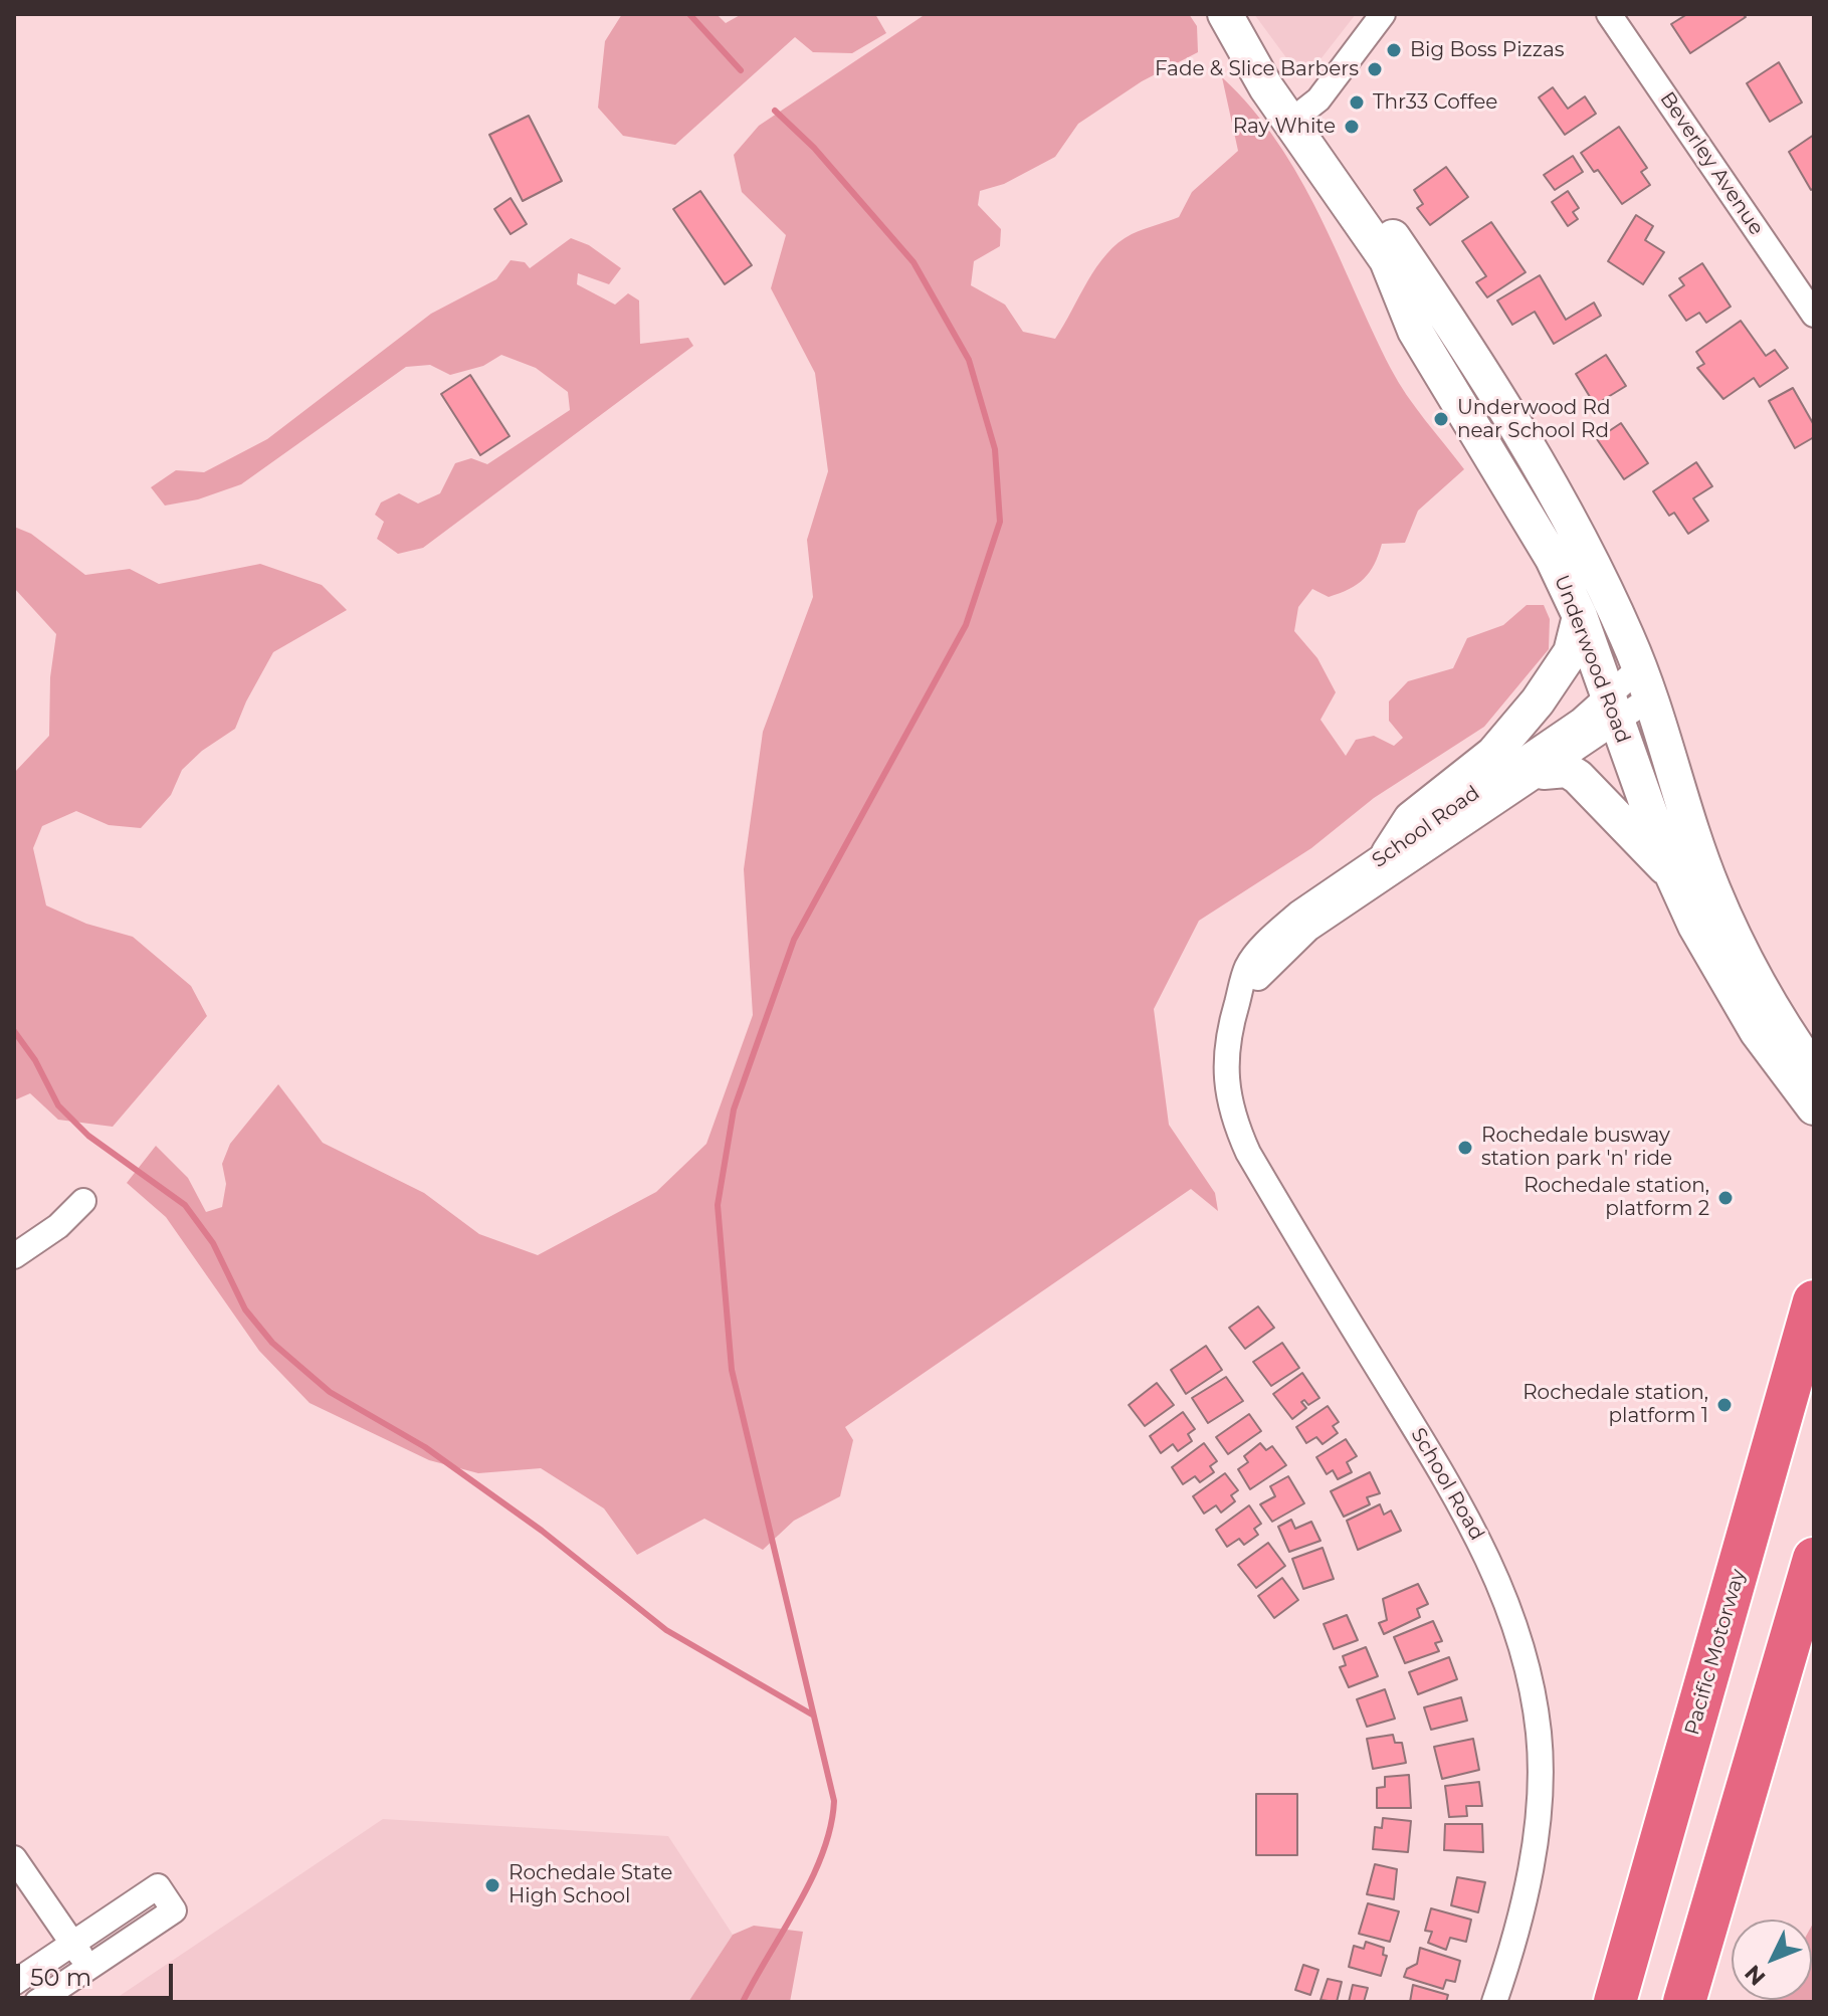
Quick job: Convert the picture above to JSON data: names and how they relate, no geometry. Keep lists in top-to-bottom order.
{
  "streets": {
    "highway": ["Pacific Motorway"],
    "main road": ["Underwood Road"],
    "street": ["Beverley Avenue", "School Road"]
  },
  "crossings": [
    ["Underwood Road", "School Road"]
  ],
  "places": [
    "Big Boss Pizzas",
    "Fade & Slice Barbers",
    "Thr33 Coffee",
    "Ray White",
    "Underwood Rd near School Rd",
    "Rochedale busway station park 'n' ride",
    "Rochedale station, platform 2",
    "Rochedale station, platform 1",
    "Rochedale State High School"
  ],
  "scale_bar": "50 m",
  "north": "bottom left"
}
